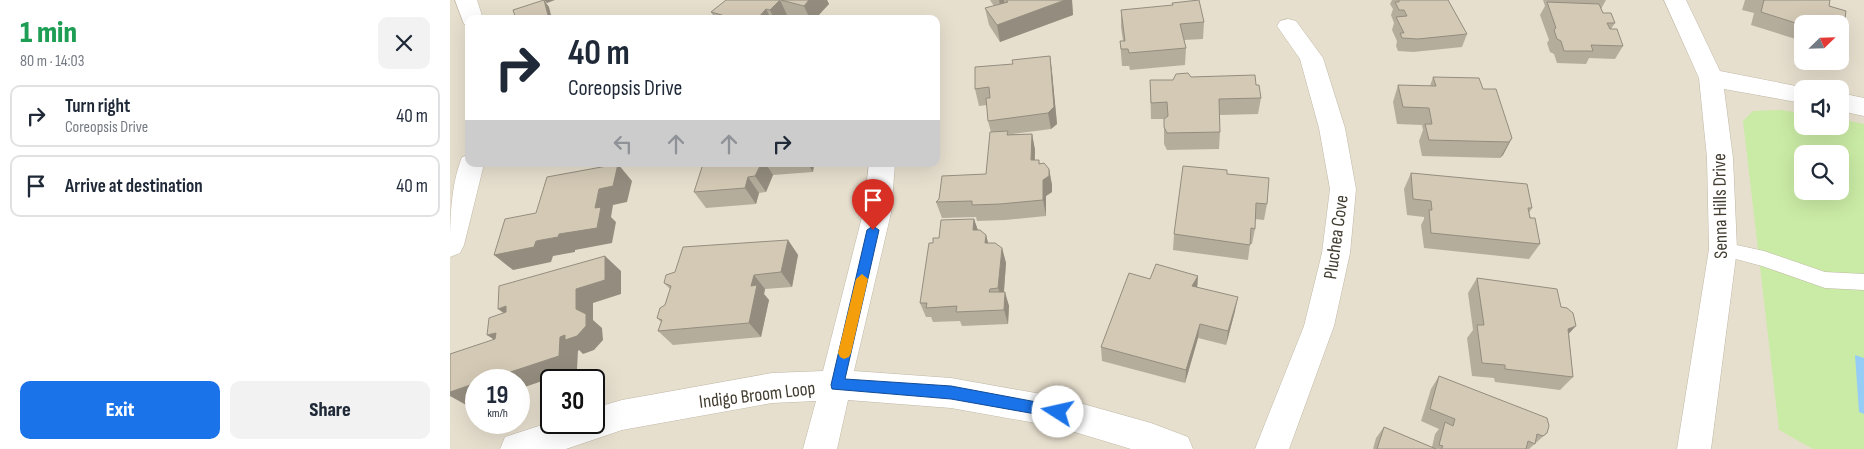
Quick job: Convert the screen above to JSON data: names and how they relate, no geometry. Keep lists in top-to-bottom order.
{
  "streets": {
    "street": ["Senna Hills Drive", "Pluchea Cove", "Indigo Broom Loop"]
  },
  "north": "top right",
  "page": {
    "heading": ["1 min", "80 m · 14:03"],
    "turn": ["40 m", "Coreopsis Drive"],
    "list": [
      {
        "name": "Turn right",
        "note": "Coreopsis Drive",
        "value": "40 m"
      },
      {
        "name": "Arrive at destination",
        "value": "40 m"
      }
    ],
    "speed": "19 km/h",
    "limit": "30",
    "buttons": ["Exit", "Share"]
  }
}
